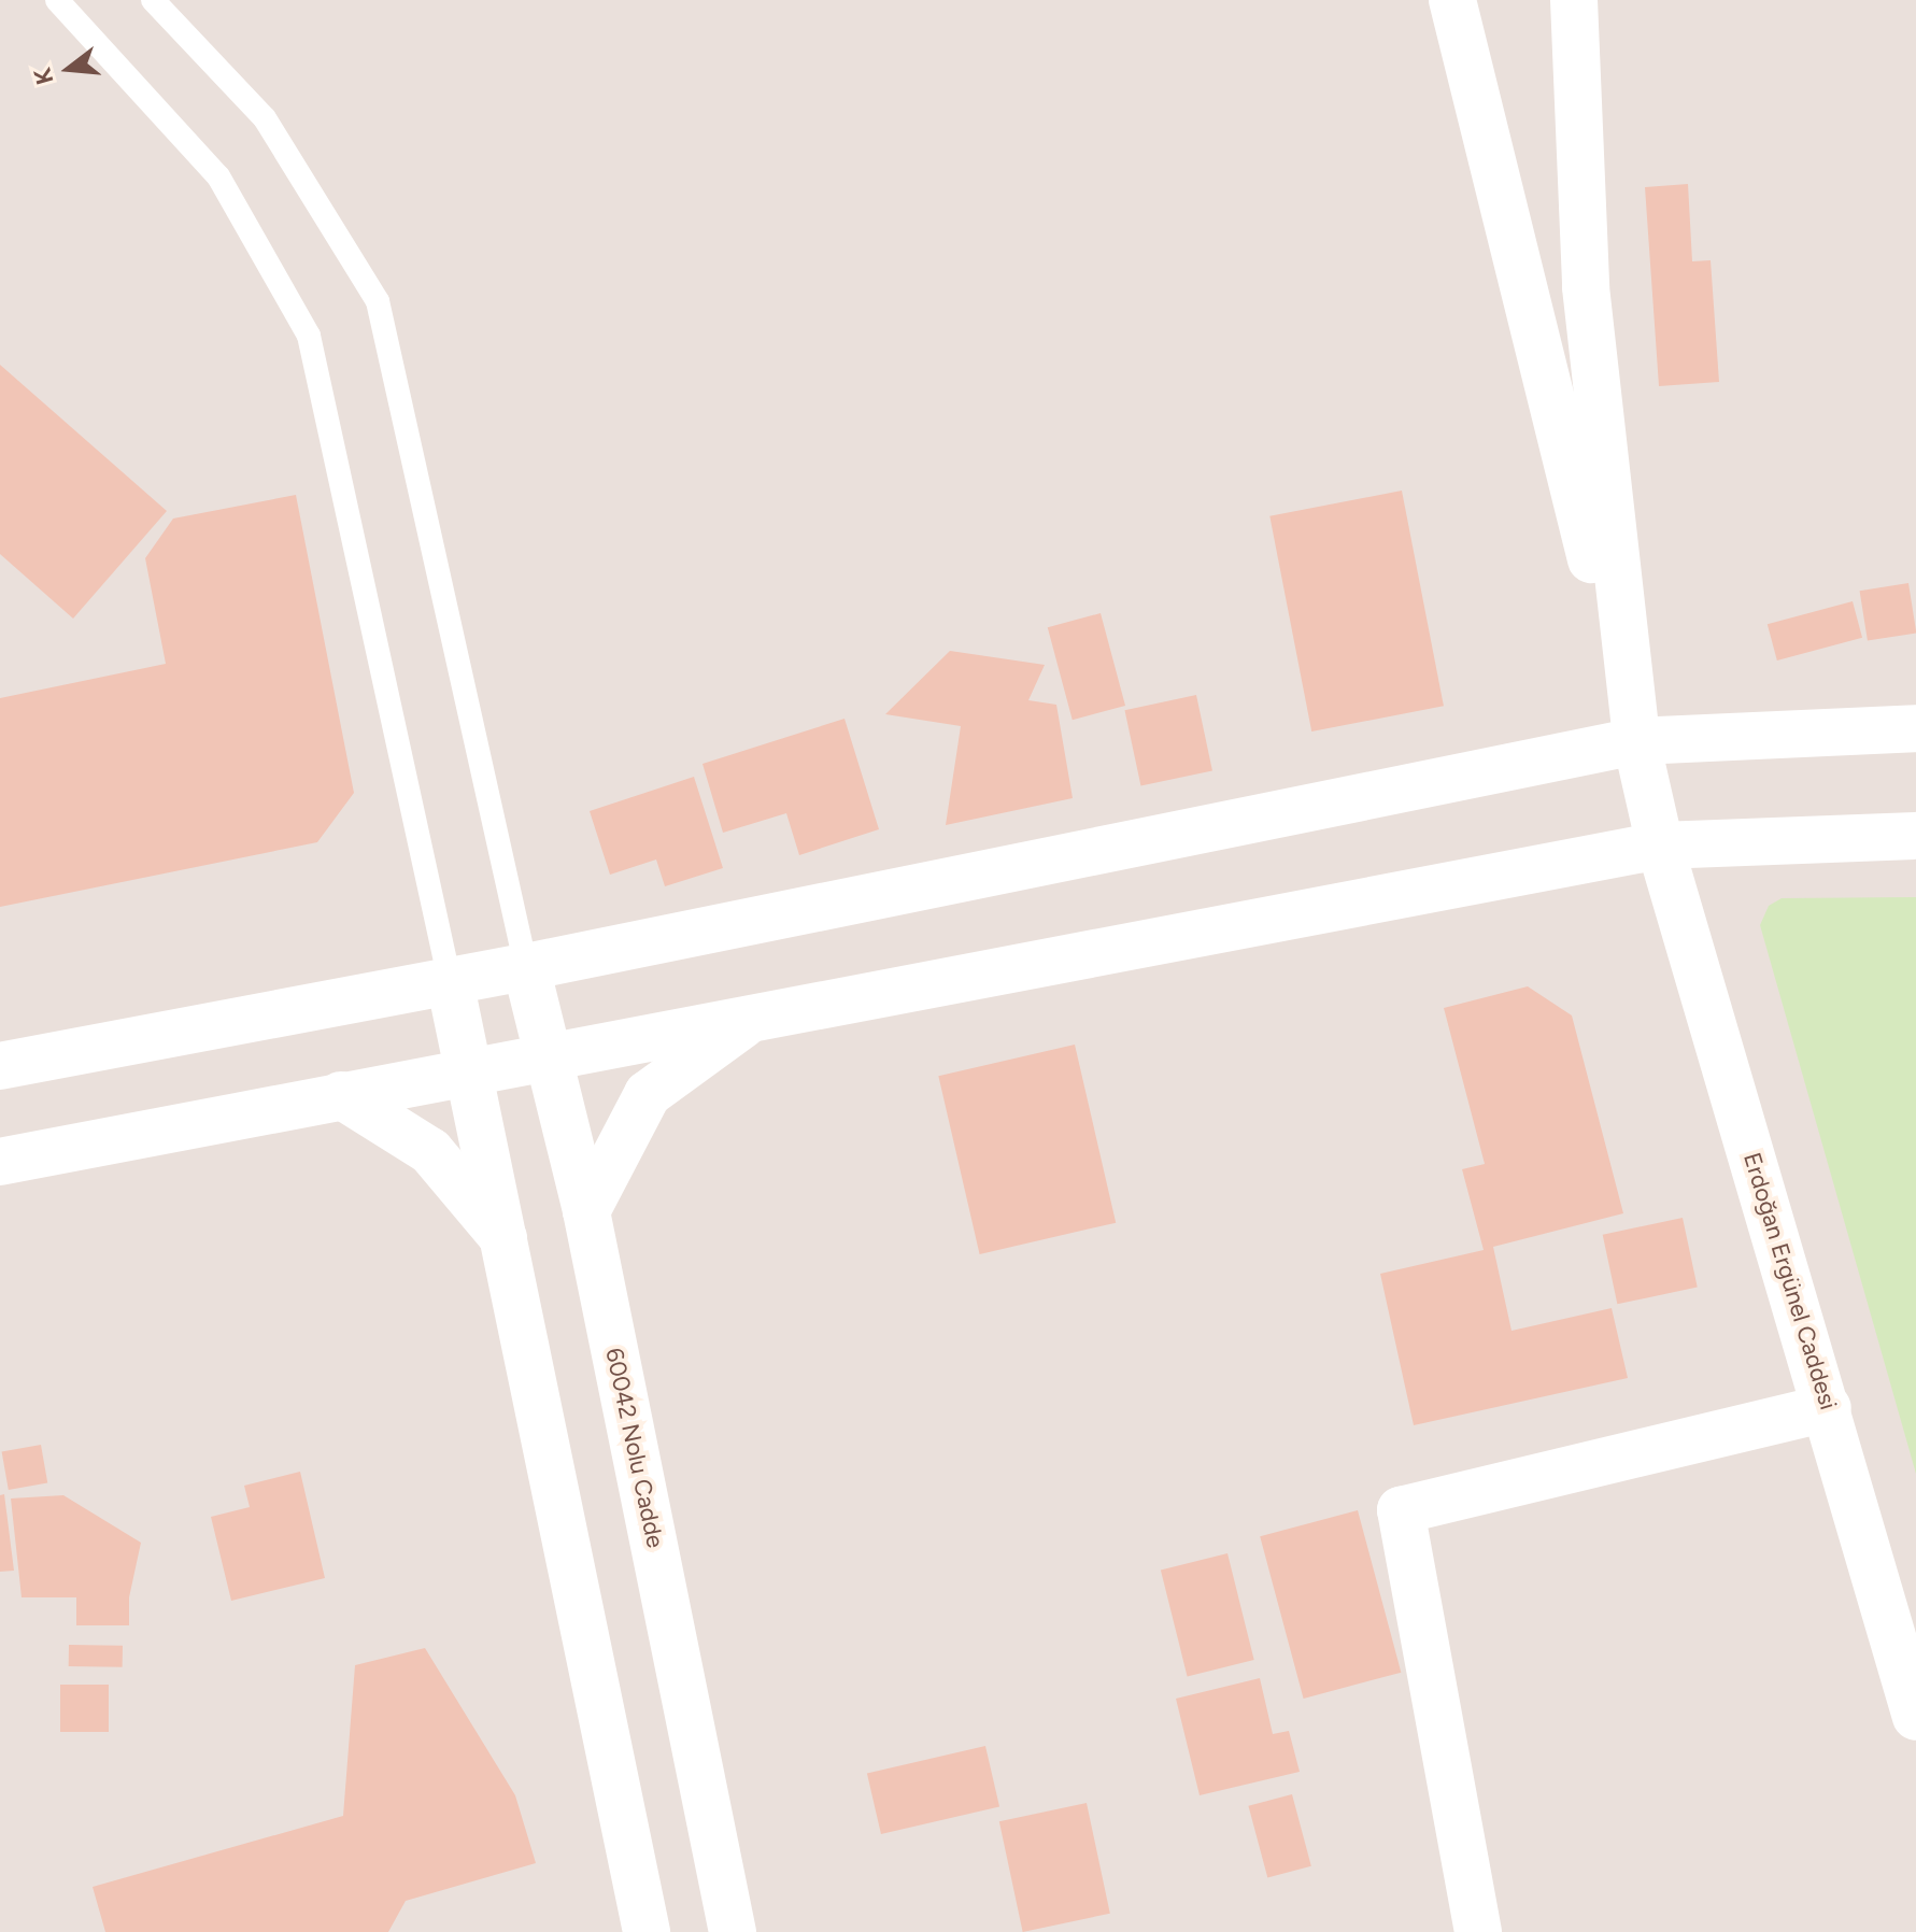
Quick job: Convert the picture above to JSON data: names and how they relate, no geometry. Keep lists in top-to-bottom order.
{
  "streets": {
    "street": ["Erdoğan Ergünel Caddesi", "60042 Nolu Cadde"]
  },
  "north": "left"
}
